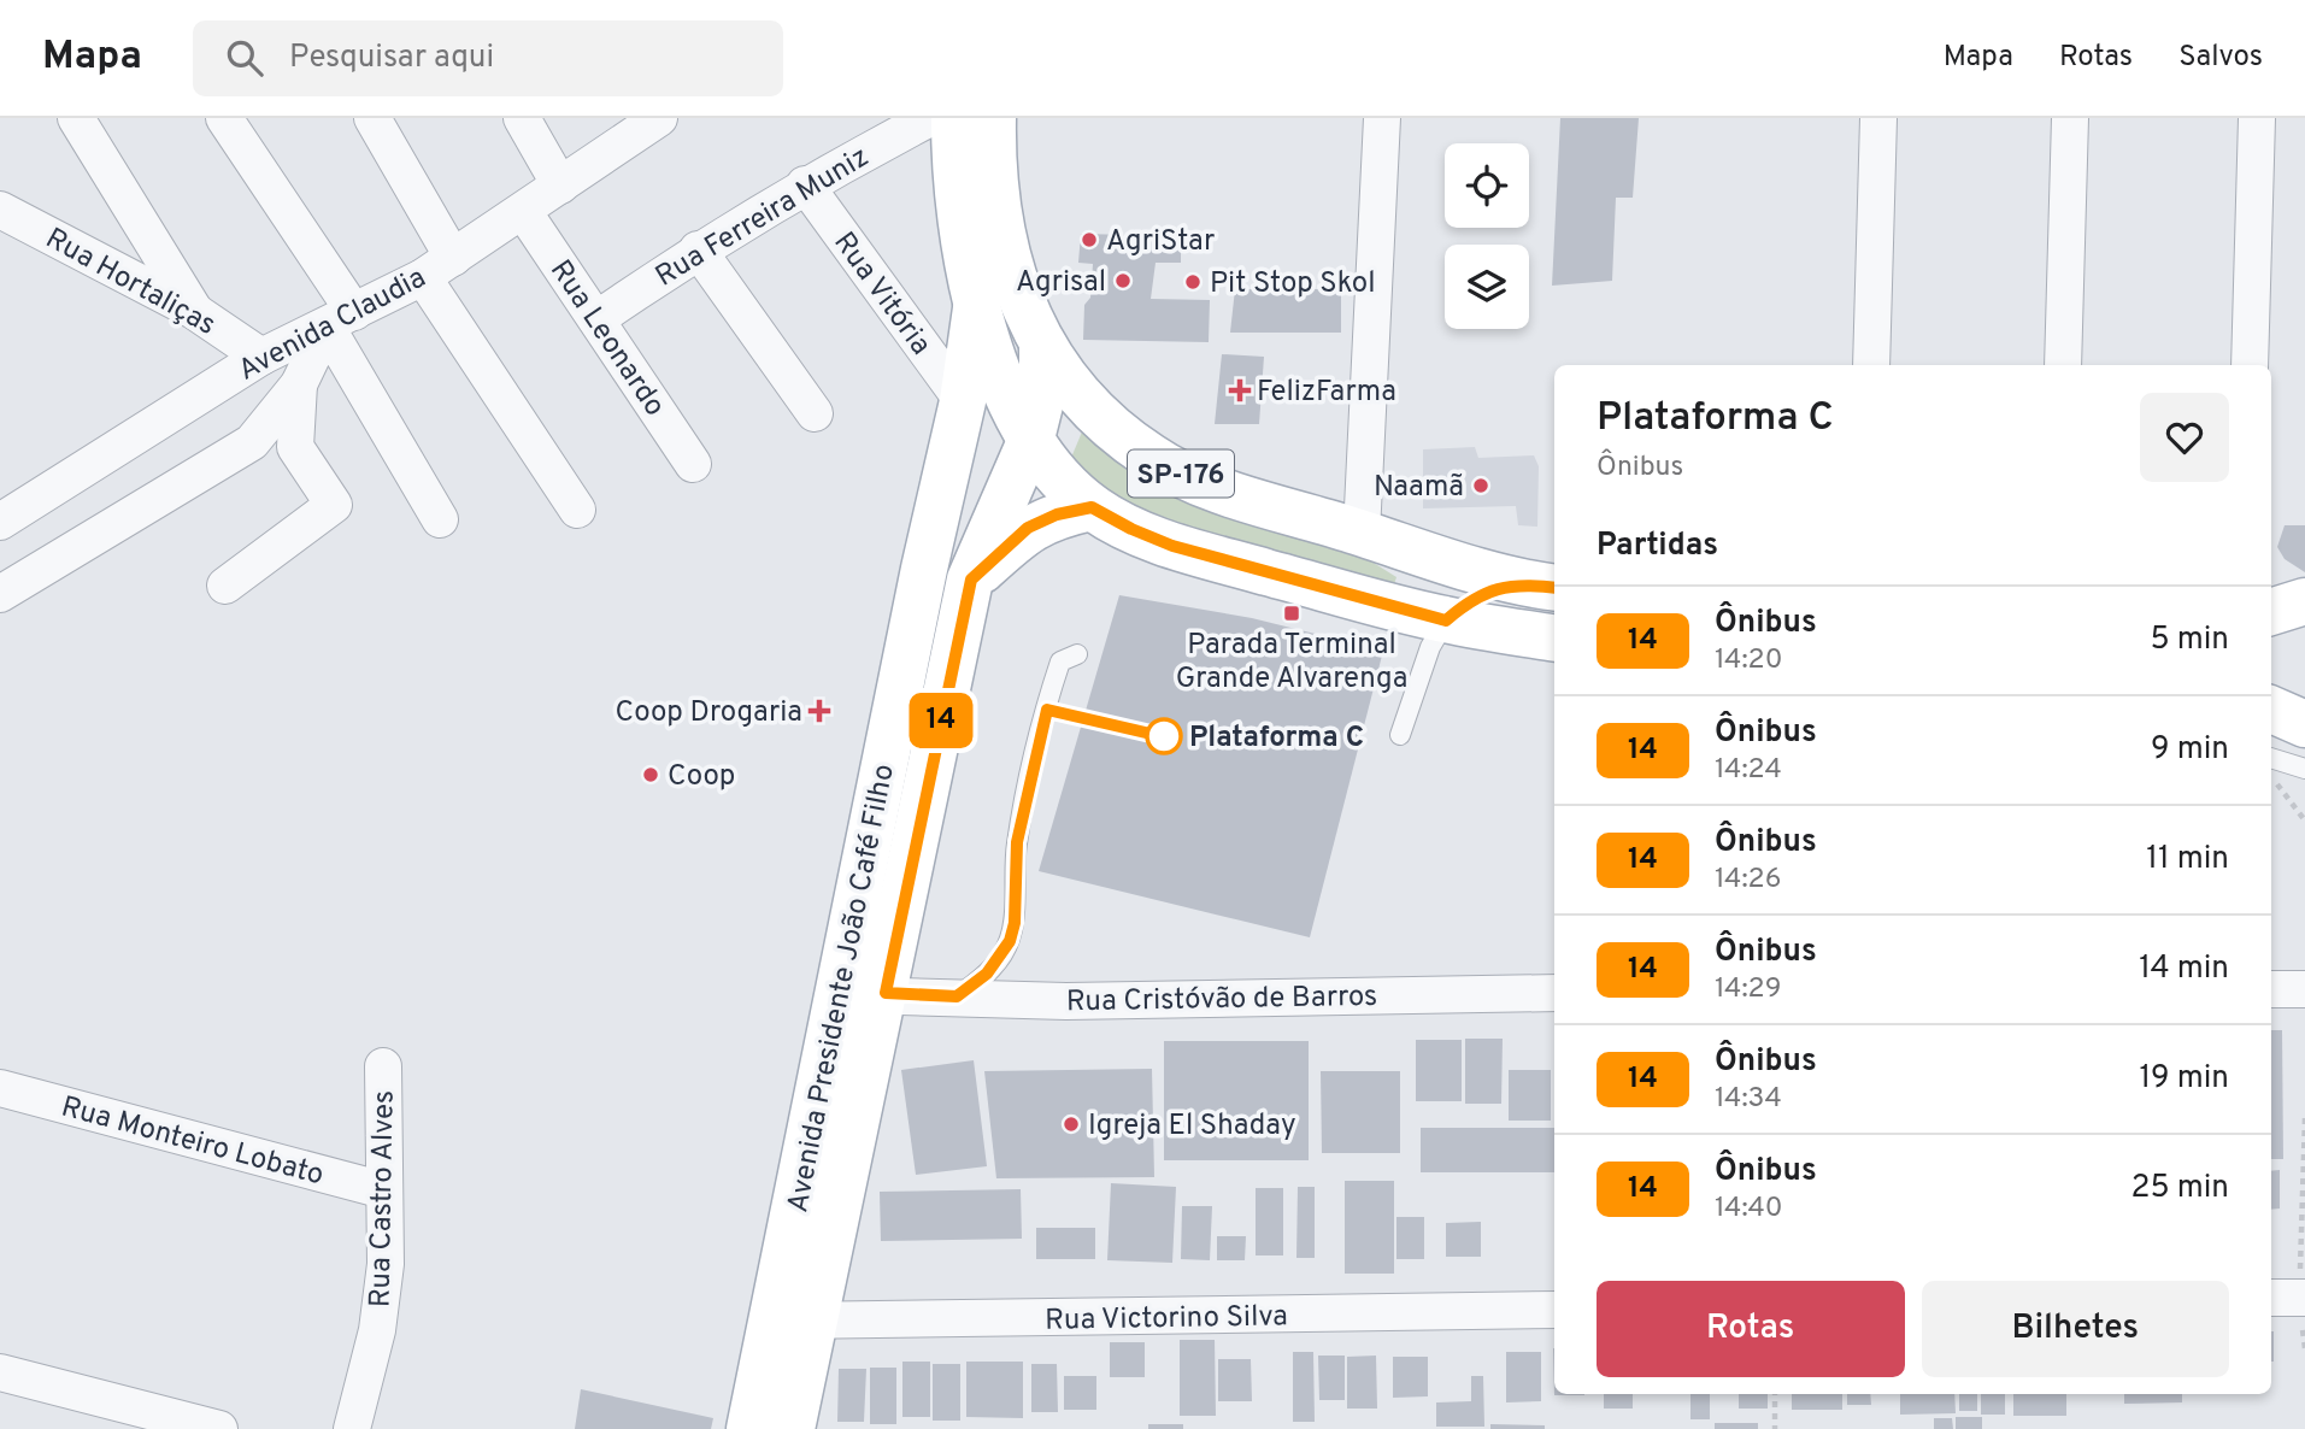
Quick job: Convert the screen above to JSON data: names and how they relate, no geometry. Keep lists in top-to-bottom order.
{
  "streets": {
    "main road": ["SP-176", "Avenida Presidente João Café Filho"],
    "street": [
      "Rua Ferreira Muniz",
      "Rua Hortaliças",
      "Rua Vitória",
      "Avenida Claudia",
      "Rua Leonardo",
      "Rua Cristóvão de Barros",
      "Rua Monteiro Lobato",
      "Rua Castro Alves",
      "Rua Victorino Silva"
    ]
  },
  "crossings": [
    ["Rua Ferreira Muniz", "Rua Vitória"],
    ["Rua Ferreira Muniz", "Rua Leonardo"],
    ["Rua Hortaliças", "Avenida Claudia"],
    ["Rua Vitória", "Avenida Presidente João Café Filho"],
    ["Avenida Claudia", "Rua Leonardo"],
    ["SP-176", "Avenida Presidente João Café Filho"],
    ["Avenida Presidente João Café Filho", "Rua Cristóvão de Barros"],
    ["Avenida Presidente João Café Filho", "Rua Victorino Silva"],
    ["Rua Monteiro Lobato", "Rua Castro Alves"]
  ],
  "places": {
    "other": [
      "AgriStar",
      "Agrisal",
      "Pit Stop Skol",
      "Naamã",
      "Plataforma C",
      "Coop",
      "Igreja El Shaday"
    ],
    "health": ["FelizFarma", "Coop Drogaria"],
    "transit": ["Parada Terminal Grande Alvarenga"]
  },
  "lines": ["bus line 14"],
  "page": {
    "header": "Mapa",
    "search": "Pesquisar aqui",
    "nav": ["Mapa", "Rotas", "Salvos"],
    "on_map": "14",
    "heading": [
      ["Plataforma C", "Ônibus"],
      "Partidas"
    ],
    "list": [
      {
        "mark": "14",
        "name": "Ônibus",
        "note": "14:20",
        "value": "5 min"
      },
      {
        "mark": "14",
        "name": "Ônibus",
        "note": "14:24",
        "value": "9 min"
      },
      {
        "mark": "14",
        "name": "Ônibus",
        "note": "14:26",
        "value": "11 min"
      },
      {
        "mark": "14",
        "name": "Ônibus",
        "note": "14:29",
        "value": "14 min"
      },
      {
        "mark": "14",
        "name": "Ônibus",
        "note": "14:34",
        "value": "19 min"
      },
      {
        "mark": "14",
        "name": "Ônibus",
        "note": "14:40",
        "value": "25 min"
      }
    ],
    "buttons": ["Rotas", "Bilhetes"]
  }
}
